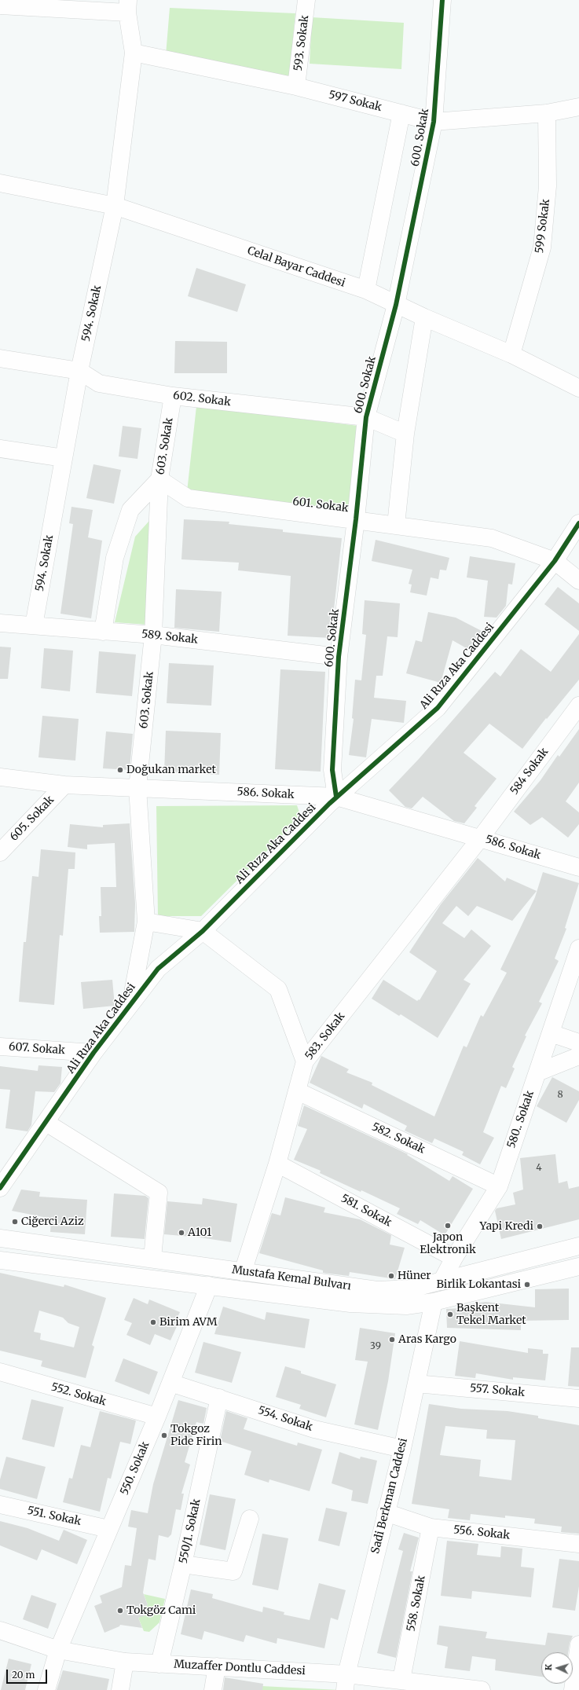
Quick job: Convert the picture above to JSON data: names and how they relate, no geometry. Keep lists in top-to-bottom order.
{
  "streets": {
    "street": [
      "593. Sokak",
      "597 Sokak",
      "600. Sokak",
      "599 Sokak",
      "Celal Bayar Caddesi",
      "594. Sokak",
      "602. Sokak",
      "603. Sokak",
      "601. Sokak",
      "589. Sokak",
      "Ali Rıza Aka Caddesi",
      "584 Sokak",
      "586. Sokak",
      "605. Sokak",
      "583. Sokak",
      "607. Sokak",
      "580.. Sokak",
      "582. Sokak",
      "581. Sokak",
      "Mustafa Kemal Bulvarı",
      "557. Sokak",
      "552. Sokak",
      "554. Sokak",
      "550. Sokak",
      "Sadi Berkman Caddesi",
      "551. Sokak",
      "550/1. Sokak",
      "556. Sokak",
      "558. Sokak",
      "Muzaffer Dontlu Caddesi"
    ]
  },
  "crossings": [
    ["593. Sokak", "597 Sokak"],
    ["597 Sokak", "600. Sokak"],
    ["597 Sokak", "599 Sokak"],
    ["597 Sokak", "594. Sokak"],
    ["600. Sokak", "Celal Bayar Caddesi"],
    ["600. Sokak", "602. Sokak"],
    ["600. Sokak", "601. Sokak"],
    ["600. Sokak", "589. Sokak"],
    ["600. Sokak", "Ali Rıza Aka Caddesi"],
    ["600. Sokak", "586. Sokak"],
    ["599 Sokak", "Celal Bayar Caddesi"],
    ["Celal Bayar Caddesi", "594. Sokak"],
    ["594. Sokak", "602. Sokak"],
    ["594. Sokak", "589. Sokak"],
    ["602. Sokak", "603. Sokak"],
    ["603. Sokak", "601. Sokak"],
    ["603. Sokak", "589. Sokak"],
    ["603. Sokak", "Ali Rıza Aka Caddesi"],
    ["603. Sokak", "586. Sokak"],
    ["601. Sokak", "Ali Rıza Aka Caddesi"],
    ["Ali Rıza Aka Caddesi", "586. Sokak"],
    ["Ali Rıza Aka Caddesi", "607. Sokak"],
    ["584 Sokak", "586. Sokak"],
    ["584 Sokak", "583. Sokak"],
    ["586. Sokak", "605. Sokak"],
    ["586. Sokak", "583. Sokak"],
    ["583. Sokak", "582. Sokak"],
    ["583. Sokak", "581. Sokak"],
    ["583. Sokak", "Mustafa Kemal Bulvarı"],
    ["580.. Sokak", "582. Sokak"],
    ["580.. Sokak", "581. Sokak"],
    ["580.. Sokak", "Mustafa Kemal Bulvarı"],
    ["Mustafa Kemal Bulvarı", "550. Sokak"],
    ["Mustafa Kemal Bulvarı", "Sadi Berkman Caddesi"],
    ["557. Sokak", "Sadi Berkman Caddesi"],
    ["552. Sokak", "550. Sokak"],
    ["554. Sokak", "550. Sokak"],
    ["554. Sokak", "Sadi Berkman Caddesi"],
    ["554. Sokak", "550/1. Sokak"],
    ["550. Sokak", "551. Sokak"],
    ["550. Sokak", "Muzaffer Dontlu Caddesi"],
    ["Sadi Berkman Caddesi", "556. Sokak"],
    ["Sadi Berkman Caddesi", "Muzaffer Dontlu Caddesi"],
    ["550/1. Sokak", "Muzaffer Dontlu Caddesi"],
    ["556. Sokak", "558. Sokak"],
    ["558. Sokak", "Muzaffer Dontlu Caddesi"]
  ],
  "places": [
    "Doğukan market",
    "Ciğerci Aziz",
    "Japon Elektronik",
    "Yapi Kredi",
    "A101",
    "Hüner",
    "Birlik Lokantasi",
    "Başkent Tekel Market",
    "Birim AVM",
    "Aras Kargo",
    "Tokgoz Pide Firin",
    "Tokgöz Cami"
  ],
  "house_numbers": ["8", "4", "39"],
  "scale_bar": "20 m",
  "north": "left"
}
